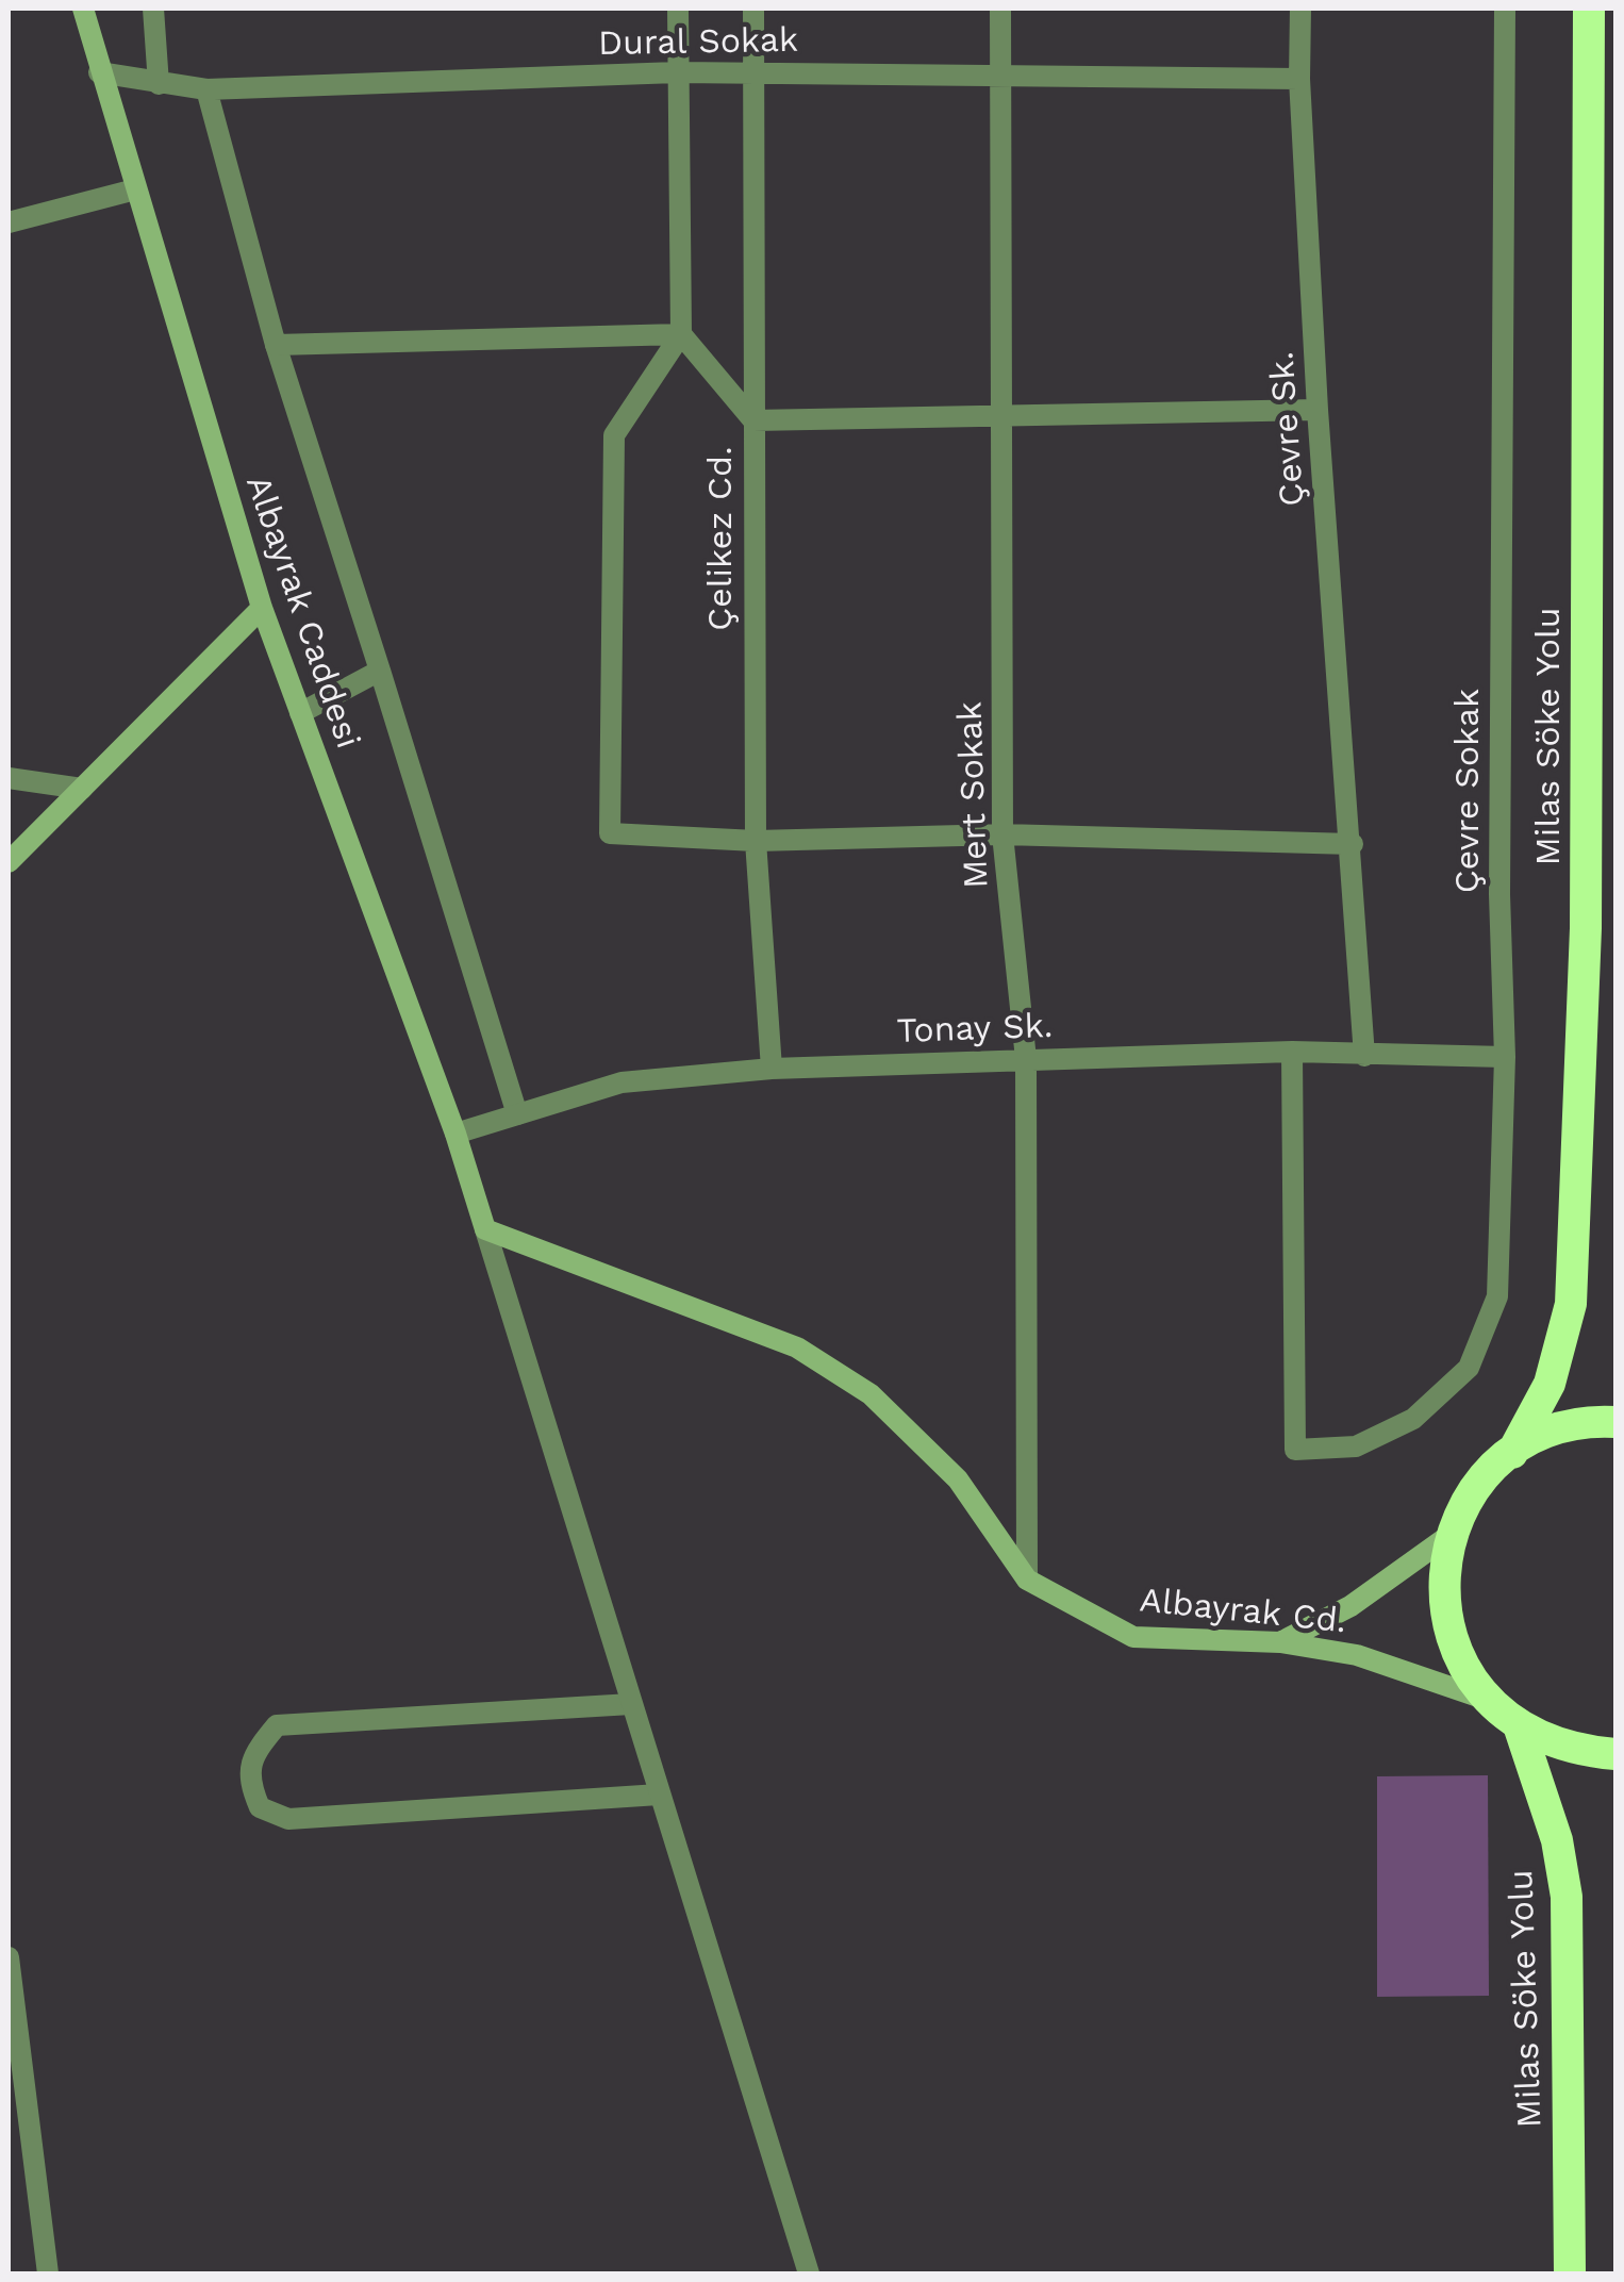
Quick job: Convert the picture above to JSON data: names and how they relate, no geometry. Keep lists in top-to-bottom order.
{
  "streets": {
    "highway": ["Milas Söke Yolu"],
    "street": [
      "Dural Sokak",
      "Çevre Sk.",
      "Çelikez Cd.",
      "Albayrak Caddesi",
      "Çevre Sokak",
      "Mert Sokak",
      "Tonay Sk.",
      "Albayrak Cd."
    ]
  },
  "crossings": [
    ["Dural Sokak", "Çevre Sk."],
    ["Dural Sokak", "Çelikez Cd."],
    ["Dural Sokak", "Albayrak Caddesi"],
    ["Dural Sokak", "Mert Sokak"],
    ["Çevre Sk.", "Tonay Sk."],
    ["Çelikez Cd.", "Tonay Sk."],
    ["Albayrak Caddesi", "Tonay Sk."],
    ["Albayrak Caddesi", "Albayrak Cd."],
    ["Çevre Sokak", "Tonay Sk."],
    ["Mert Sokak", "Tonay Sk."],
    ["Mert Sokak", "Albayrak Cd."]
  ]
}
